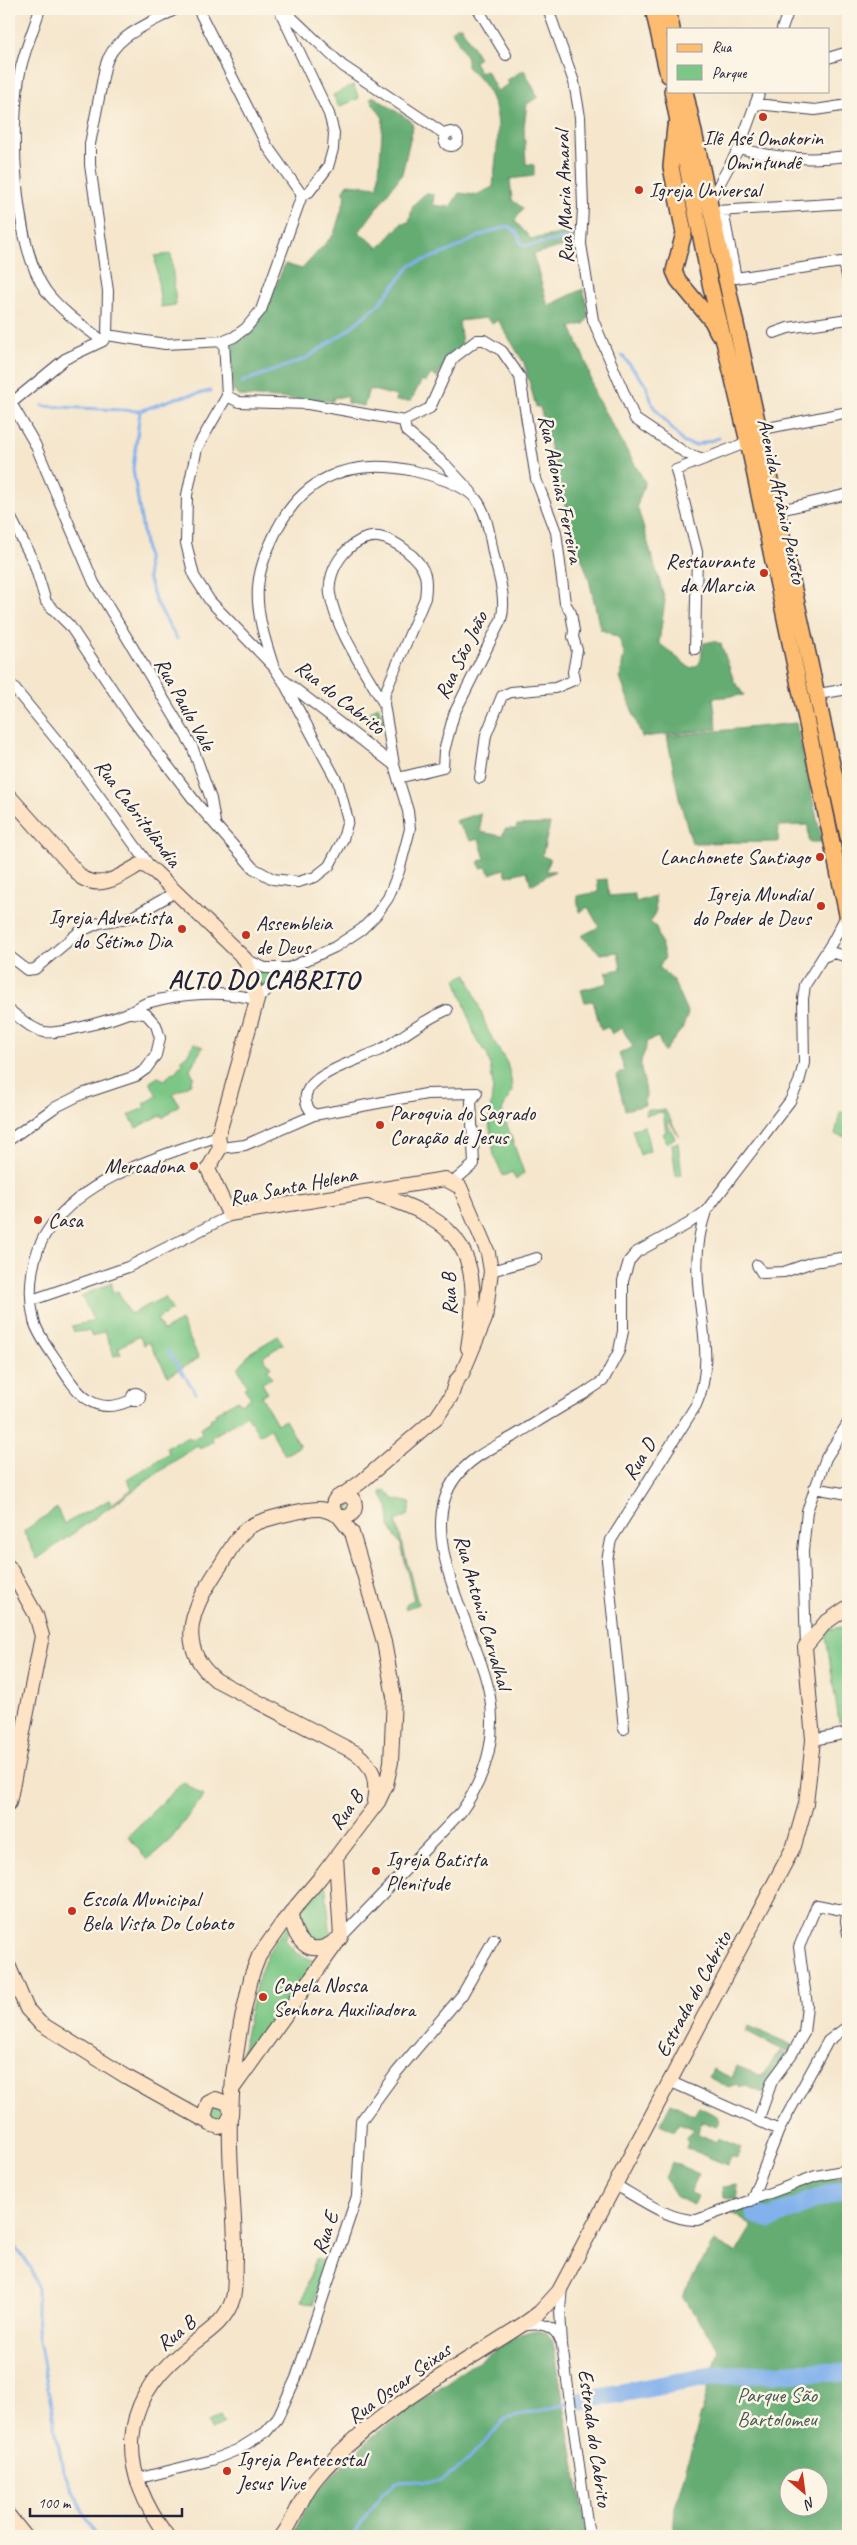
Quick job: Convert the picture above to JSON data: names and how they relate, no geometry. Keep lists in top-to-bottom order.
{
  "streets": {
    "main road": ["Avenida Afrânio Peixoto"],
    "street": [
      "Rua Maria Amaral",
      "Rua Adonias Ferreira",
      "Rua São João",
      "Rua do Cabrito",
      "Rua Paulo Vale",
      "Rua Cabritolândia",
      "Rua Santa Helena",
      "Rua B",
      "Rua D",
      "Rua Antonio Carvalhal",
      "Estrada do Cabrito",
      "Rua E",
      "Rua Oscar Seixas"
    ]
  },
  "crossings": [
    ["Avenida Afrânio Peixoto", "Rua Antonio Carvalhal"],
    ["Rua Santa Helena", "Rua B"],
    ["Rua B", "Rua E"],
    ["Rua D", "Rua Antonio Carvalhal"],
    ["Estrada do Cabrito", "Rua Oscar Seixas"]
  ],
  "districts": ["ALTO DO CABRITO"],
  "parks": ["Parque São Bartolomeu"],
  "places": [
    "Ilê Asé Omokorin Omintundê",
    "Igreja Universal",
    "Restaurante da Marcia",
    "Lanchonete Santiago",
    "Igreja Mundial do Poder de Deus",
    "Igreja Adventista do Sétimo Dia",
    "Assembleia de Deus",
    "Paroquia do Sagrado Coração de Jesus",
    "Mercadona",
    "Casa",
    "Igreja Batista Plenitude",
    "Escola Municipal Bela Vista Do Lobato",
    "Capela Nossa Senhora Auxiliadora",
    "Igreja Pentecostal Jesus Vive"
  ],
  "legend": ["Rua", "Parque"],
  "scale_bar": "100 m",
  "north": "bottom right"
}
